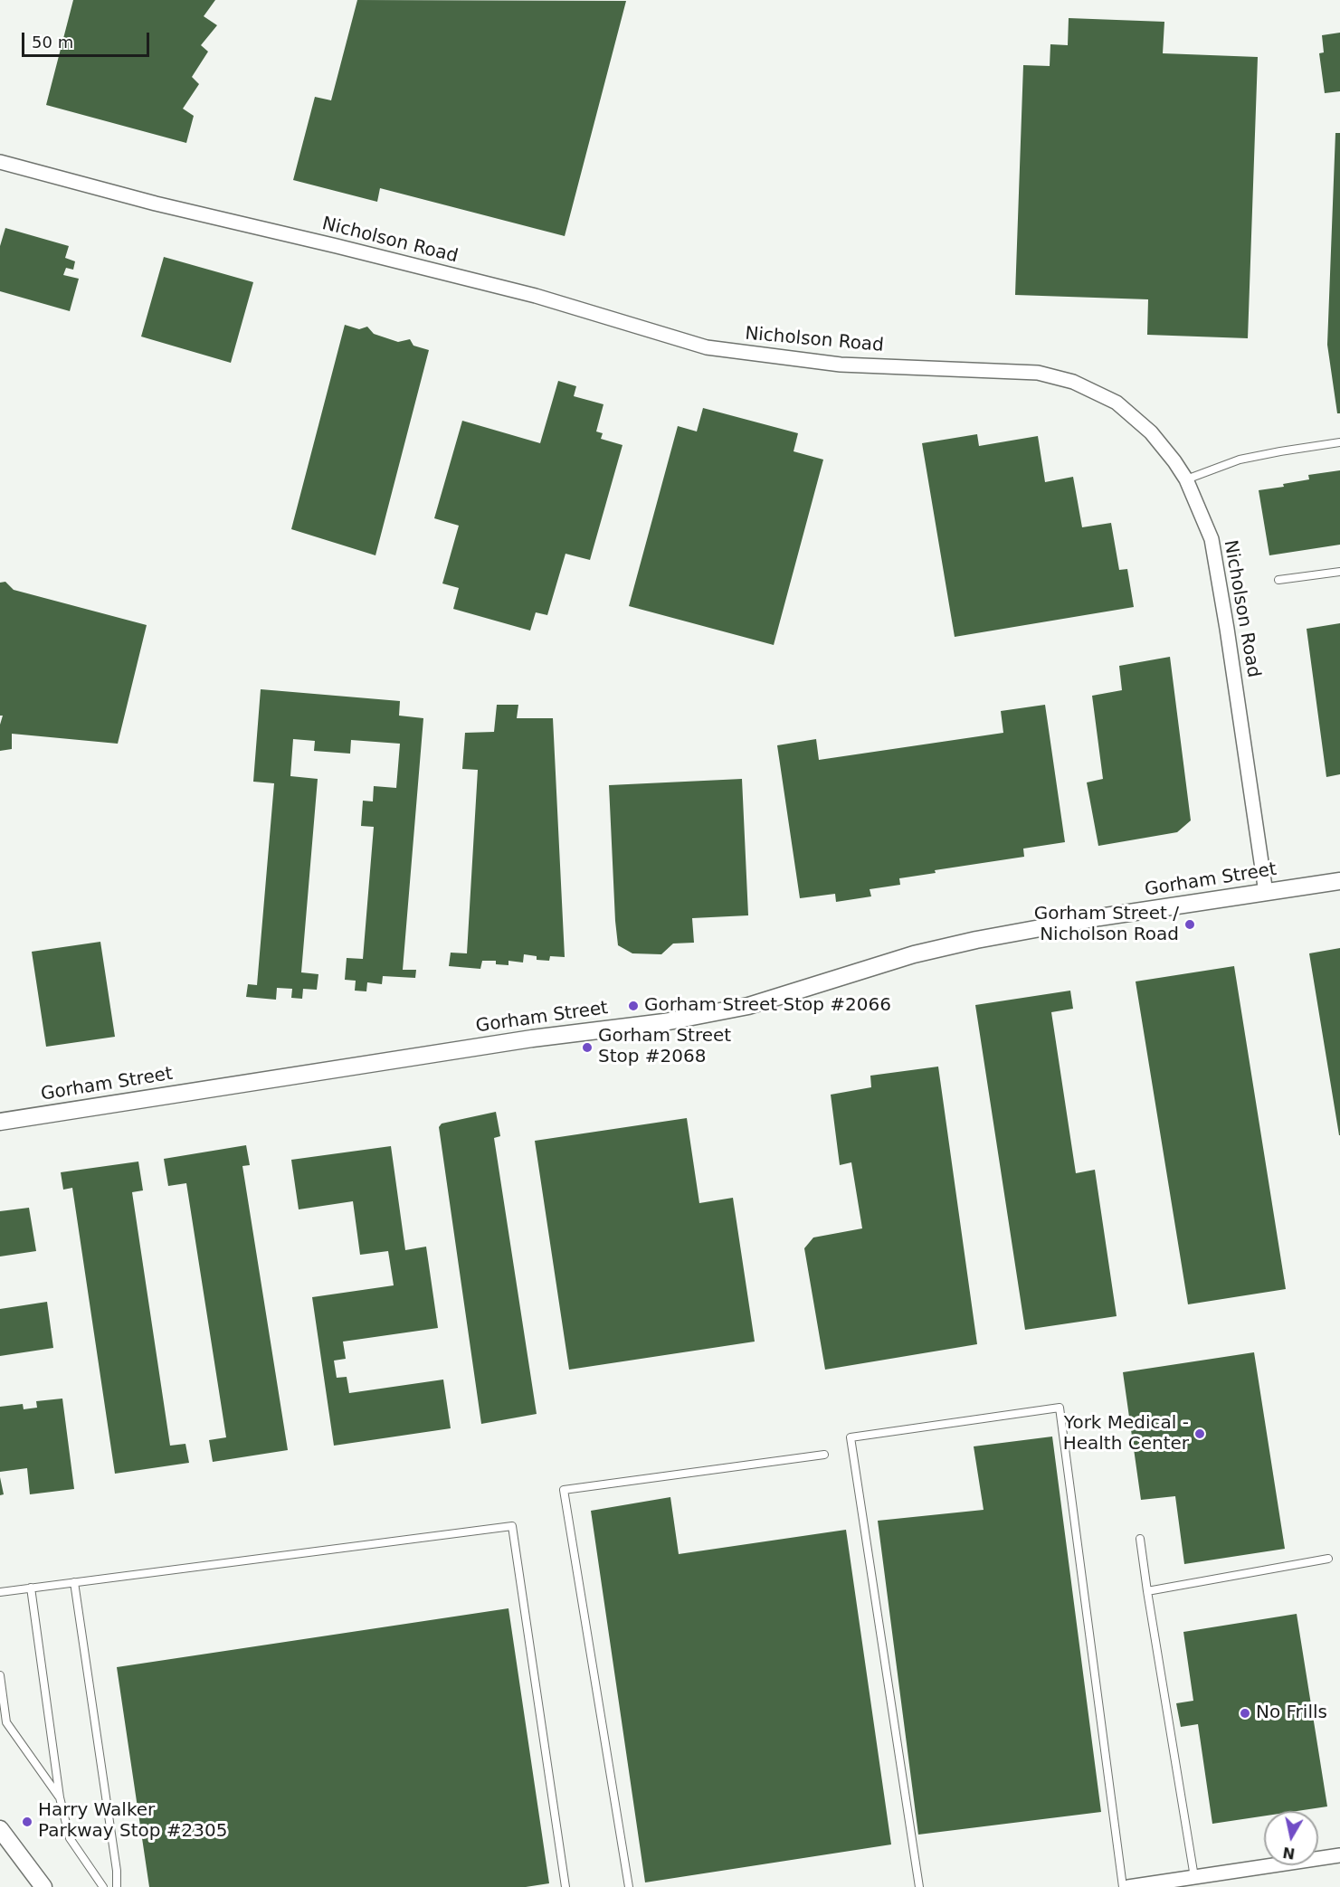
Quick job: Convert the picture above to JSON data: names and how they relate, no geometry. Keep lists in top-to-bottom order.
{
  "streets": {
    "street": ["Nicholson Road", "Gorham Street"]
  },
  "crossings": [
    ["Nicholson Road", "Gorham Street"]
  ],
  "places": [
    "Gorham Street / Nicholson Road",
    "Gorham Street Stop #2066",
    "Gorham Street Stop #2068",
    "York Medical - Health Center",
    "No Frills",
    "Harry Walker Parkway Stop #2305"
  ],
  "scale_bar": "50 m",
  "north": "bottom"
}
